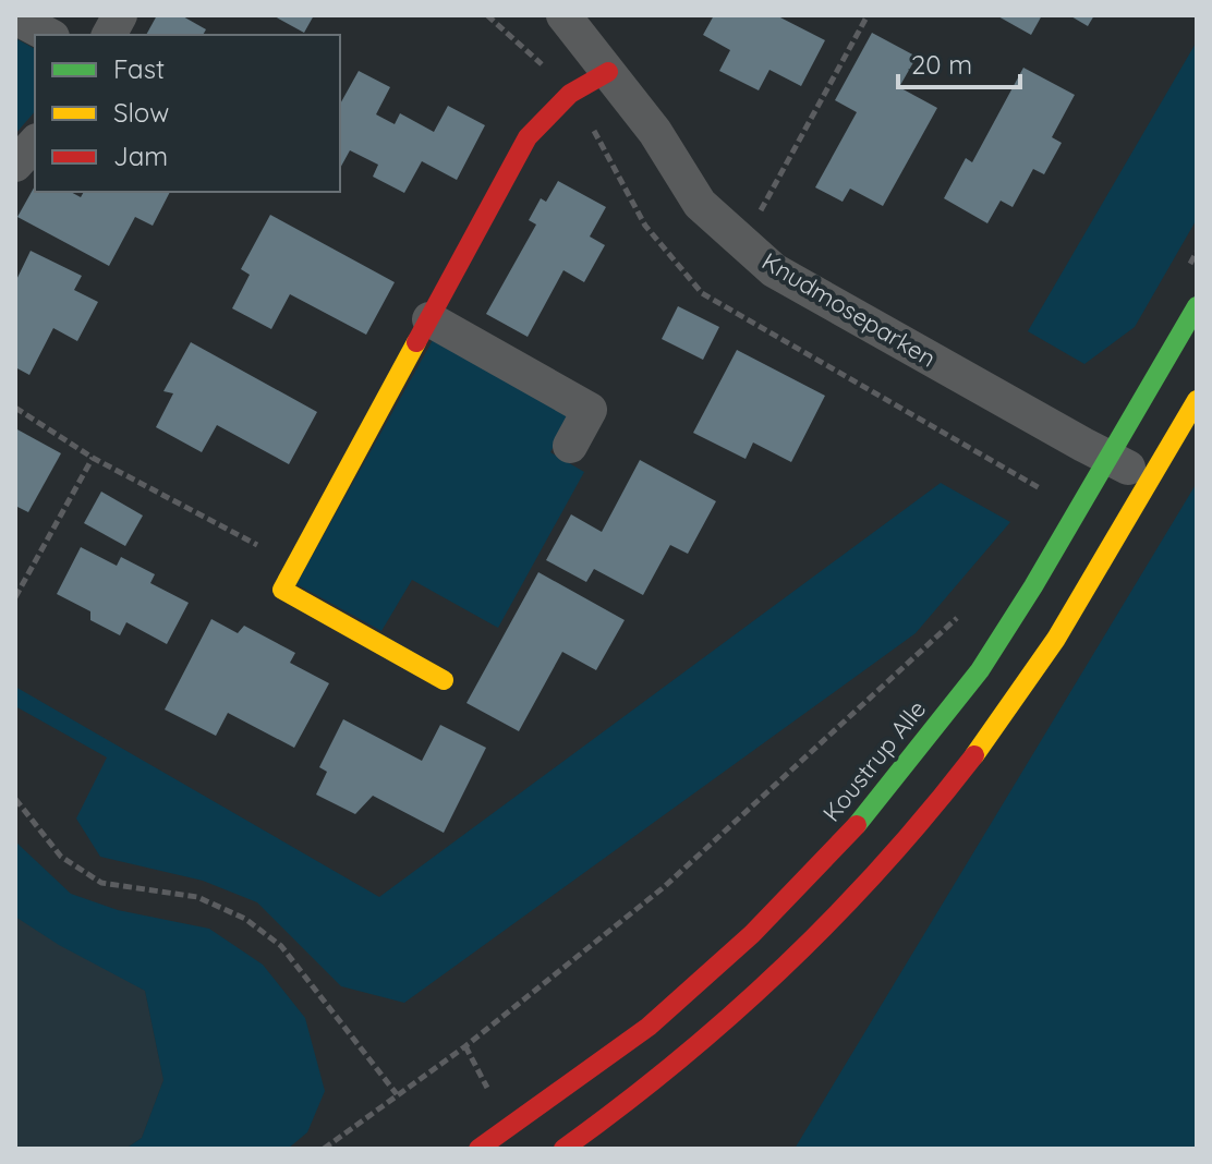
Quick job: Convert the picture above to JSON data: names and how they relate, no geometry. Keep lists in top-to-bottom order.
{
  "streets": {
    "street": ["Knudmoseparken", "Koustrup Alle"]
  },
  "crossings": [
    ["Knudmoseparken", "Koustrup Alle"]
  ],
  "legend": ["Fast", "Slow", "Jam"],
  "scale_bar": "20 m"
}
